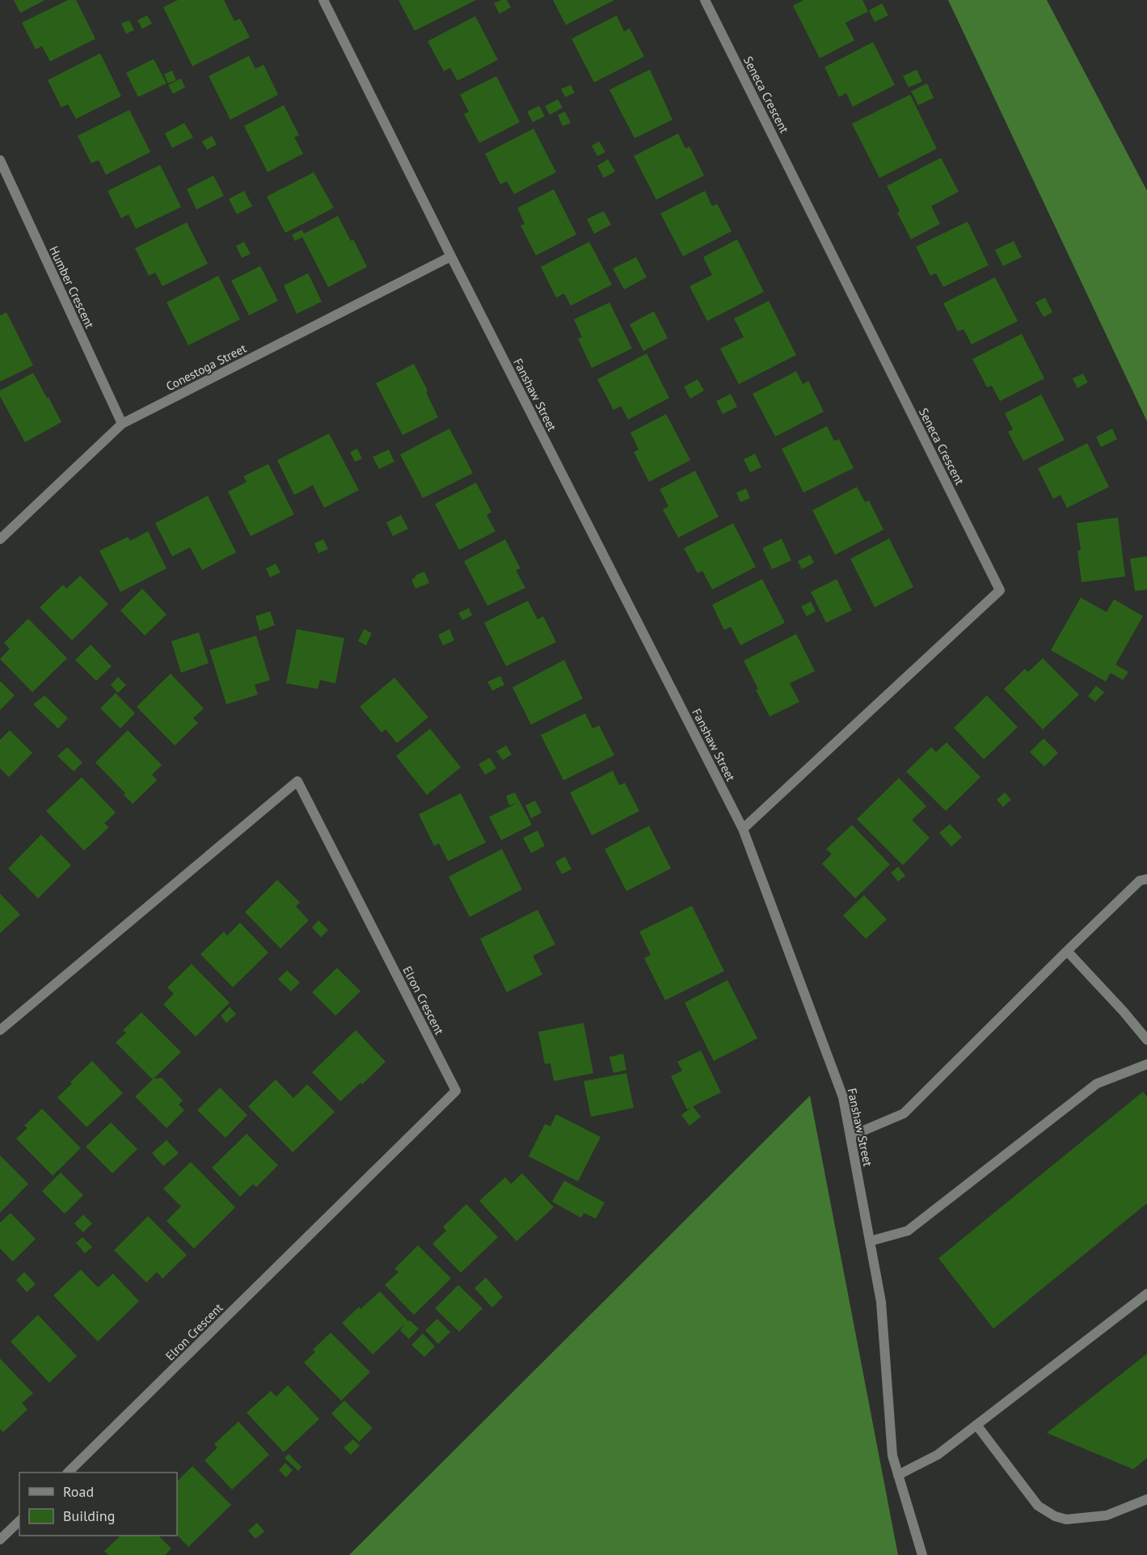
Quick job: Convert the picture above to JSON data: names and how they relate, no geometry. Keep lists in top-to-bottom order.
{
  "streets": {
    "street": [
      "Seneca Crescent",
      "Humber Crescent",
      "Conestoga Street",
      "Fanshaw Street",
      "Elron Crescent"
    ]
  },
  "crossings": [
    ["Seneca Crescent", "Fanshaw Street"],
    ["Humber Crescent", "Conestoga Street"],
    ["Conestoga Street", "Fanshaw Street"]
  ],
  "legend": ["Road", "Building"]
}
